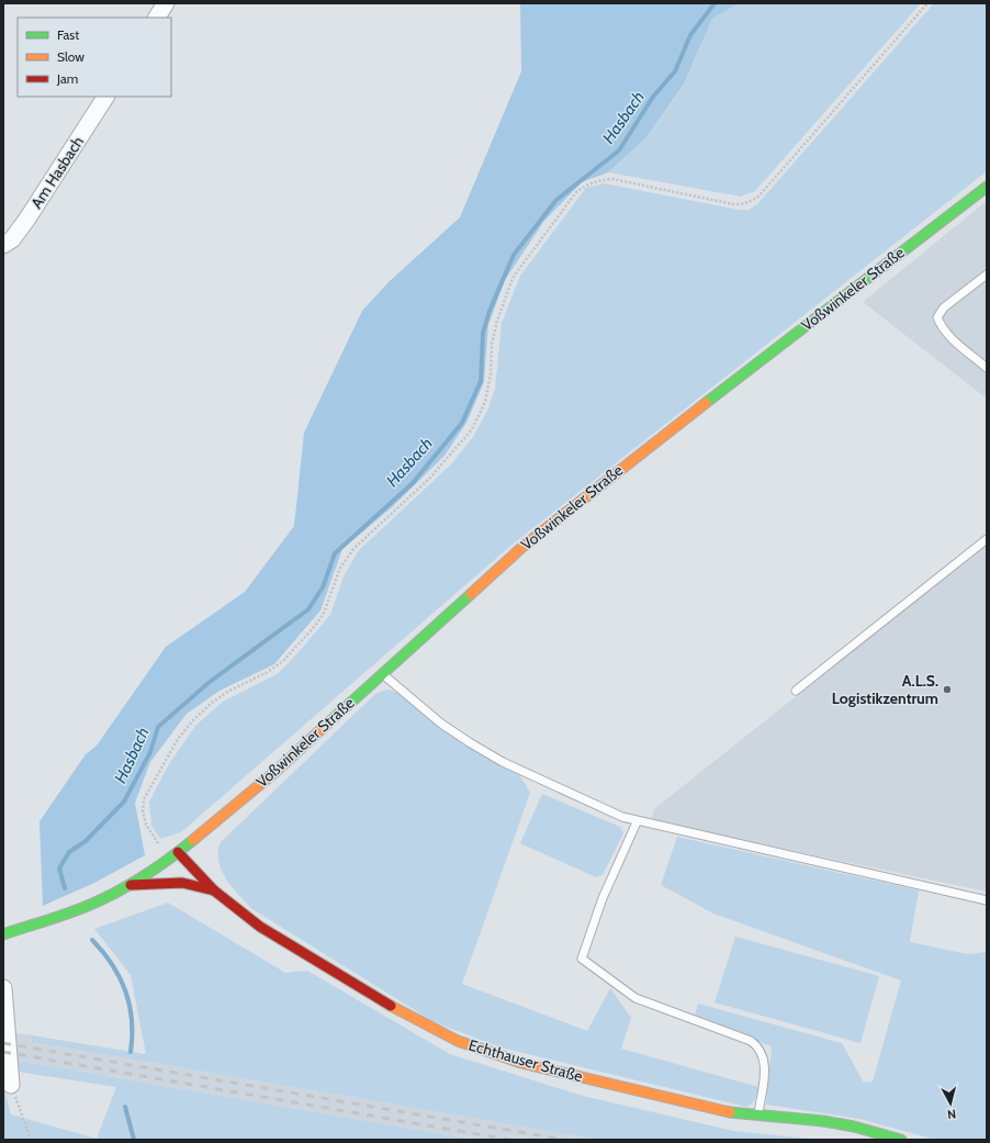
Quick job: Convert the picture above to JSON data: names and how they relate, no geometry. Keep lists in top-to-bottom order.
{
  "streets": {
    "main road": ["Voßwinkeler Straße", "Echthauser Straße"],
    "street": ["Am Hasbach"]
  },
  "crossings": [
    ["Voßwinkeler Straße", "Echthauser Straße"]
  ],
  "water": ["Hasbach"],
  "places": ["A.L.S. Logistikzentrum"],
  "legend": ["Fast", "Slow", "Jam"],
  "north": "bottom"
}
